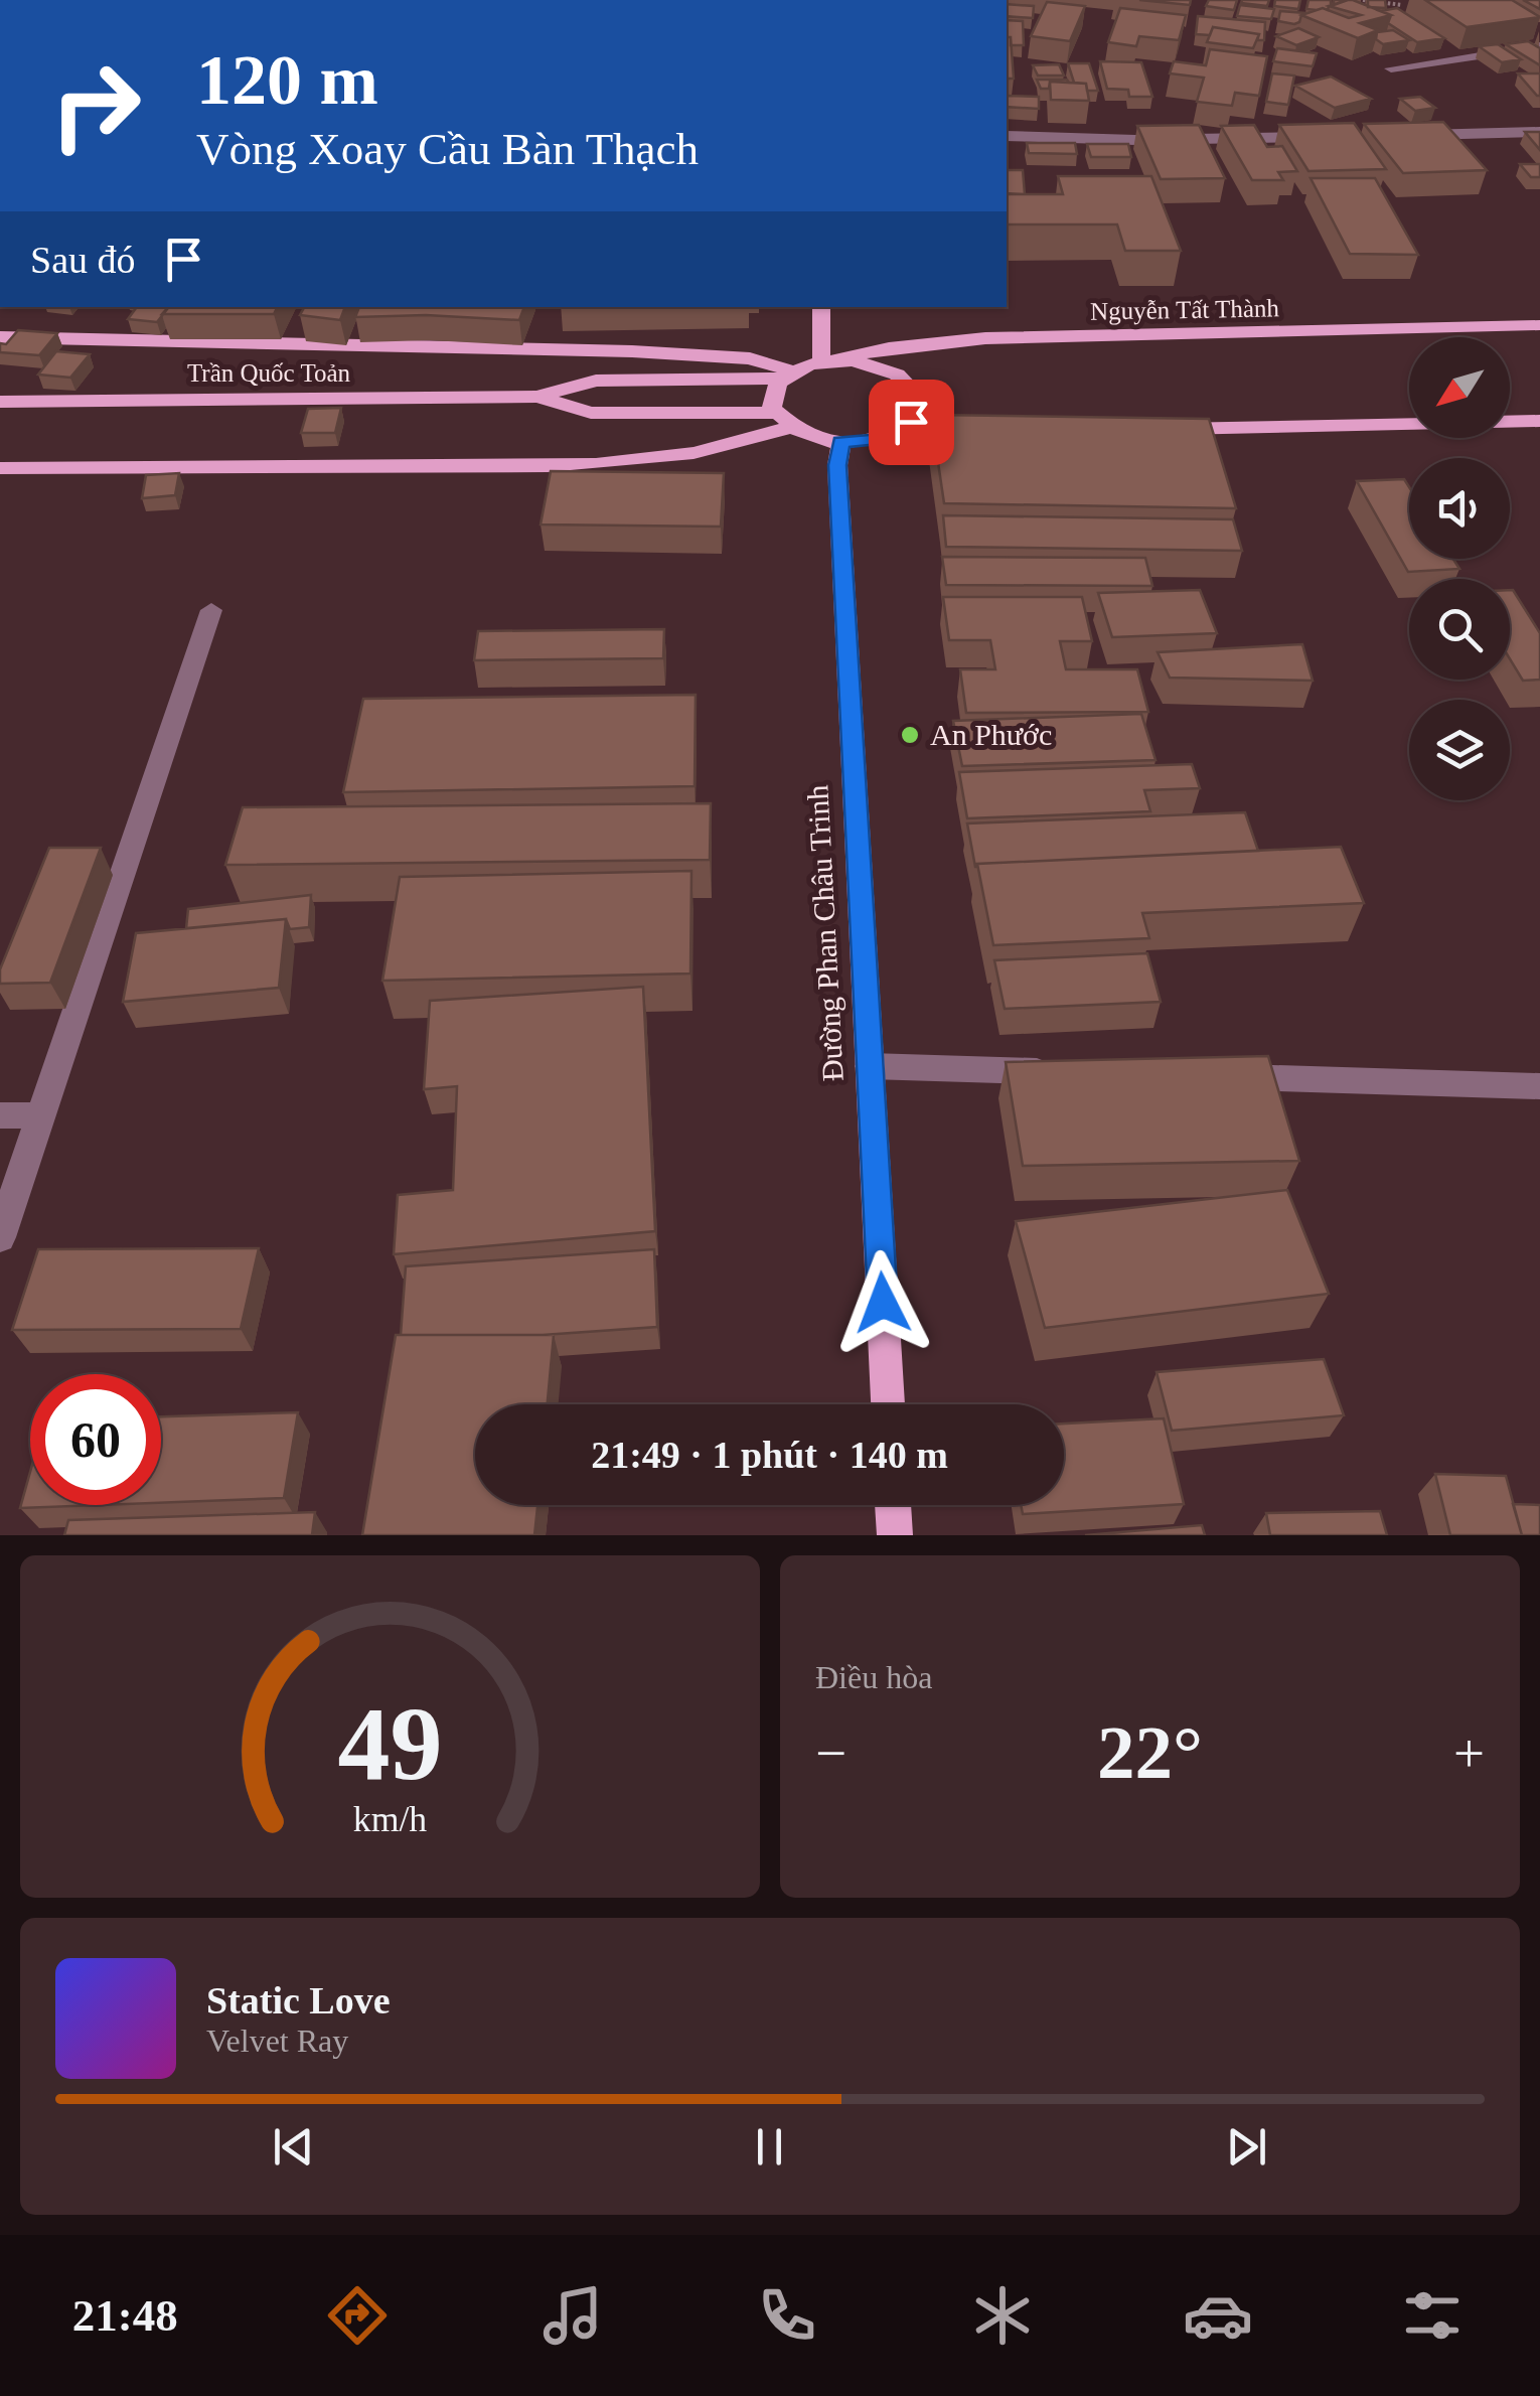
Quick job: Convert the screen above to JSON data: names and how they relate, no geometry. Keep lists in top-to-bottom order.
{
  "streets": {
    "main road": ["Nguyễn Tất Thành", "Trần Quốc Toản", "Đường Phan Châu Trinh"]
  },
  "crossings": [
    ["Nguyễn Tất Thành", "Trần Quốc Toản"],
    ["Trần Quốc Toản", "Đường Phan Châu Trinh"]
  ],
  "places": ["An Phước"],
  "north": "bottom left",
  "page": {
    "turn": ["120 m", "Vòng Xoay Cầu Bàn Thạch"],
    "then": "Sau đó",
    "limit": "60",
    "trip": "21:49 · 1 phút · 140 m",
    "tile": "Điều hòa",
    "heat": ["−", "22°", "+"],
    "song": ["Static Love", "Velvet Ray"],
    "tabs": "21:48",
    "gauge": ["49", "km/h"]
  }
}
